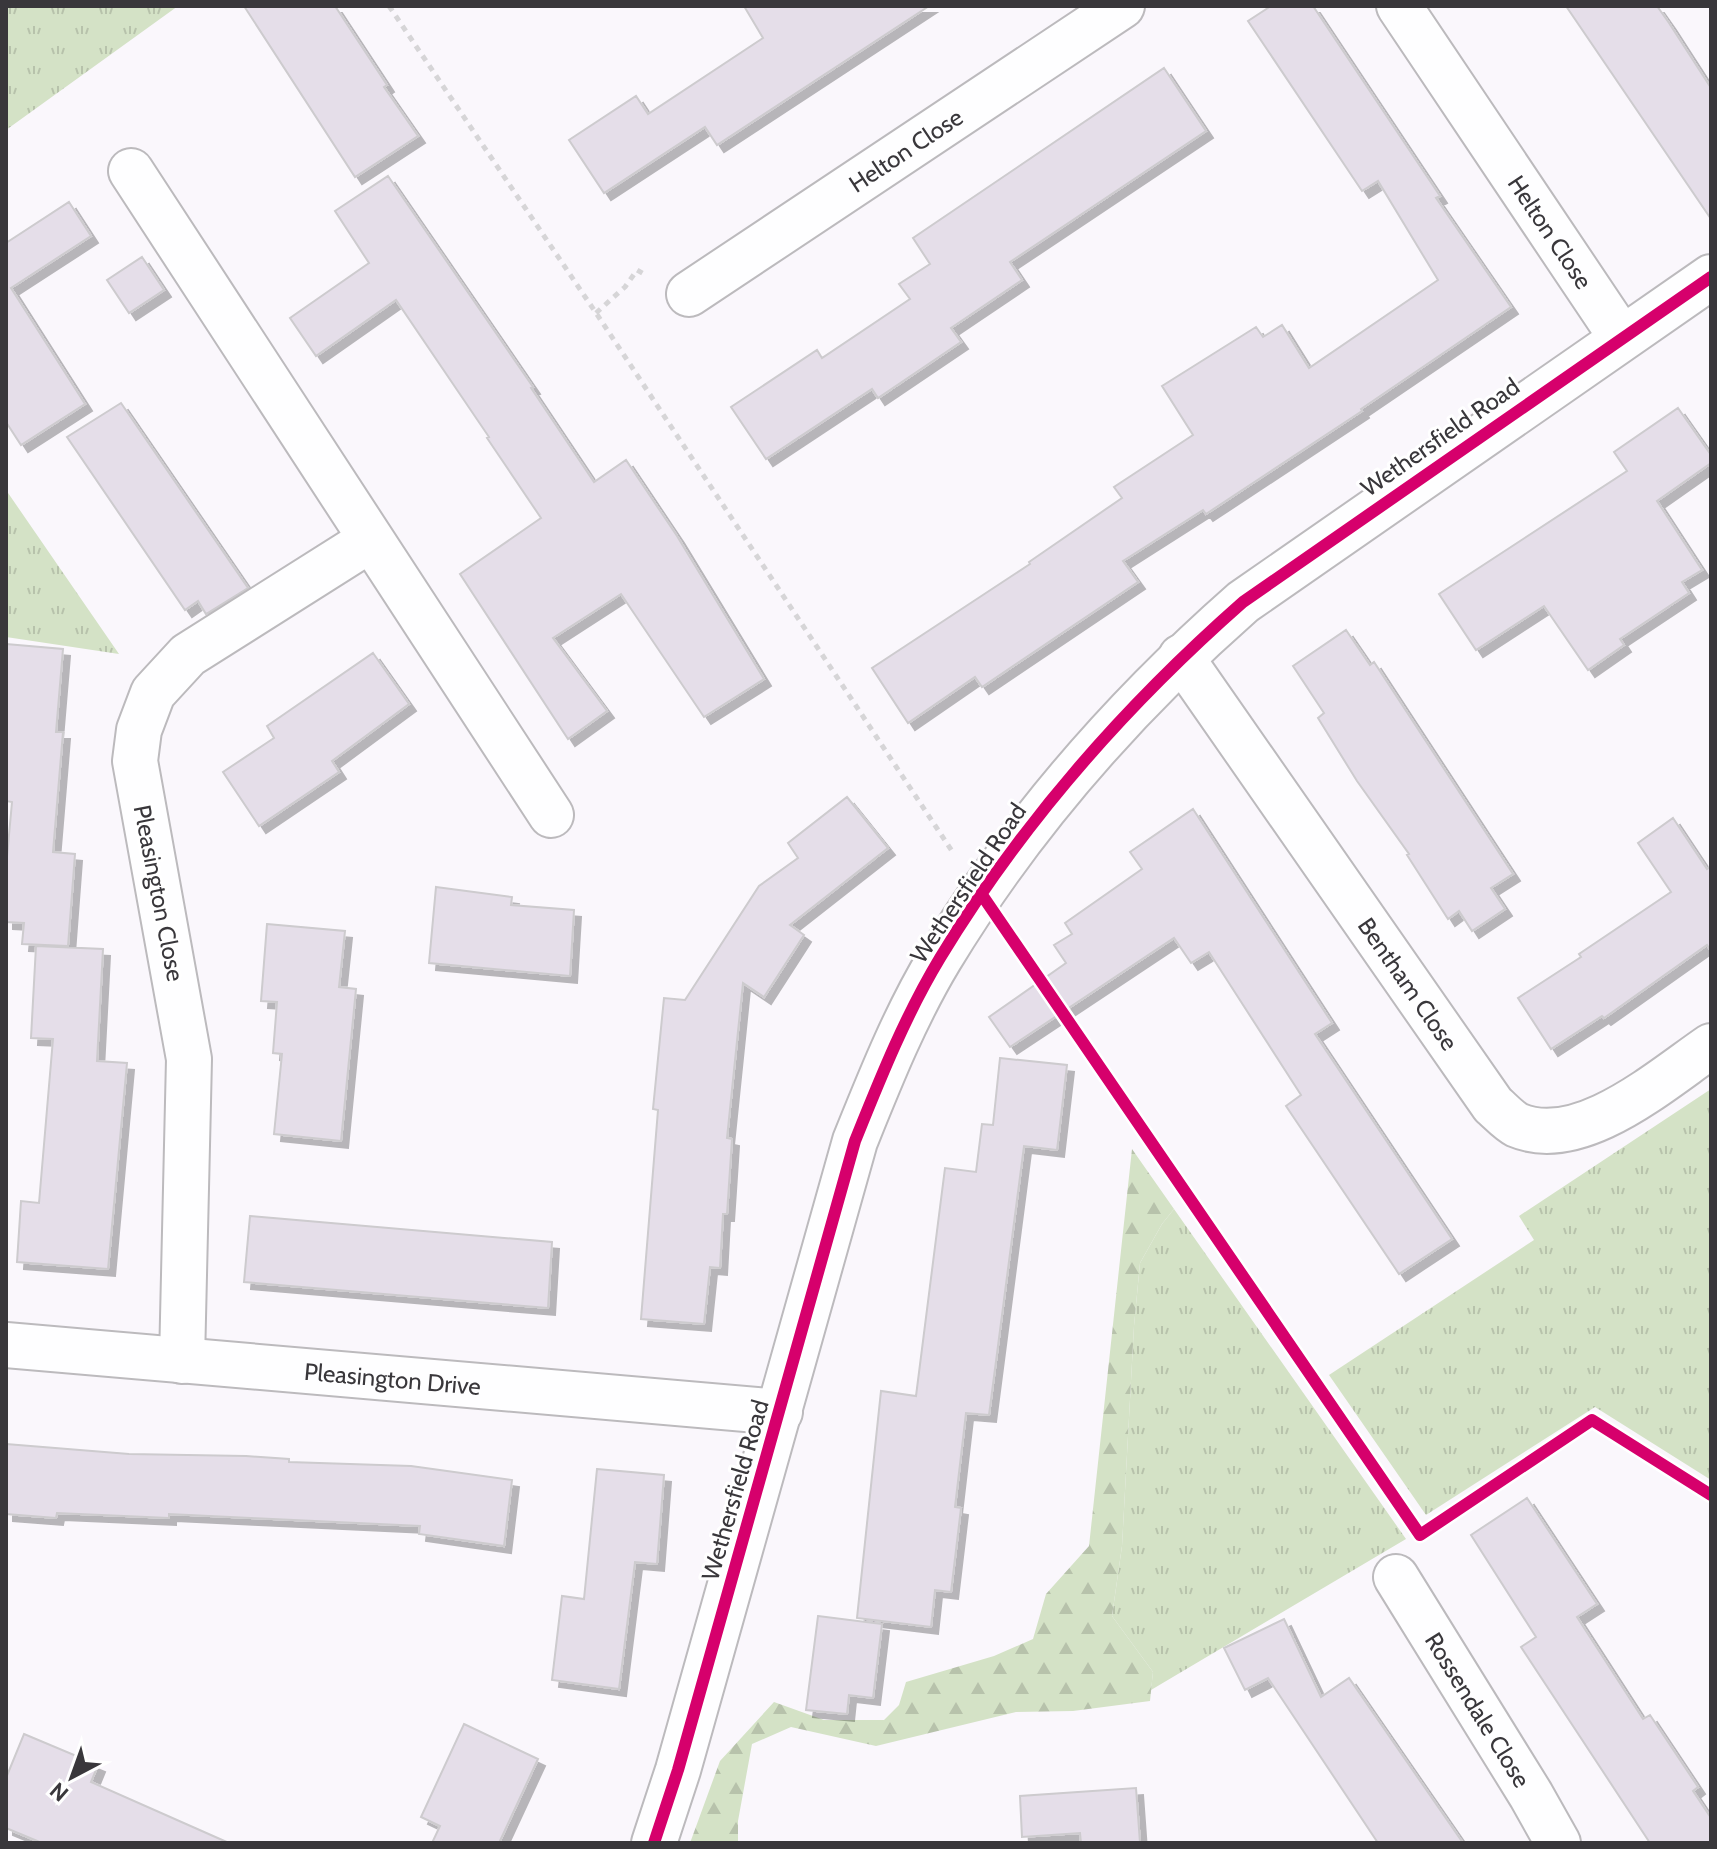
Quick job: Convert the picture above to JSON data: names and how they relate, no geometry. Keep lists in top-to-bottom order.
{
  "streets": {
    "street": [
      "Helton Close",
      "Wethersfield Road",
      "Pleasington Close",
      "Bentham Close",
      "Pleasington Drive",
      "Rossendale Close"
    ]
  },
  "crossings": [
    ["Helton Close", "Wethersfield Road"],
    ["Wethersfield Road", "Bentham Close"],
    ["Wethersfield Road", "Pleasington Drive"],
    ["Pleasington Close", "Pleasington Drive"]
  ],
  "north": "bottom left"
}
